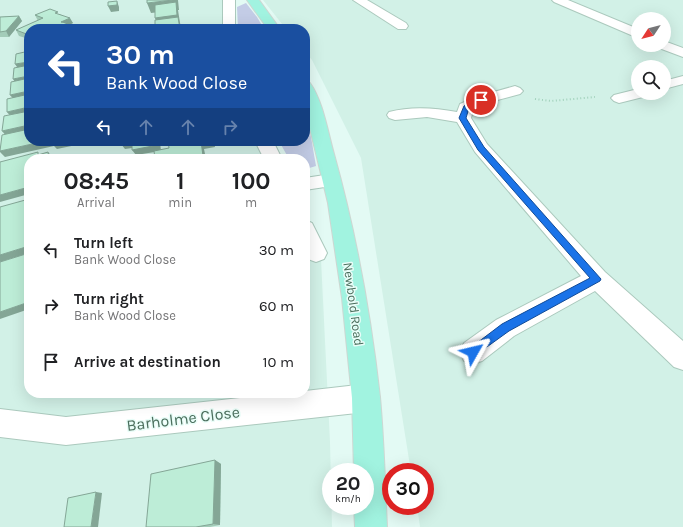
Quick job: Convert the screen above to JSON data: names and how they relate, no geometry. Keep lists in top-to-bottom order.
{
  "streets": {
    "main road": ["Newbold Road"],
    "street": ["Barholme Close"]
  },
  "crossings": [
    ["Newbold Road", "Barholme Close"]
  ],
  "north": "bottom left",
  "page": {
    "turn": ["30 m", "Bank Wood Close"],
    "eta": [
      "08:45",
      "Arrival",
      "1",
      "min",
      "100",
      "m"
    ],
    "list": [
      {
        "name": "Turn left",
        "note": "Bank Wood Close",
        "value": "30 m"
      },
      {
        "name": "Turn right",
        "note": "Bank Wood Close",
        "value": "60 m"
      },
      {
        "name": "Arrive at destination",
        "value": "10 m"
      }
    ],
    "speed": "20 km/h",
    "limit": "30"
  }
}
